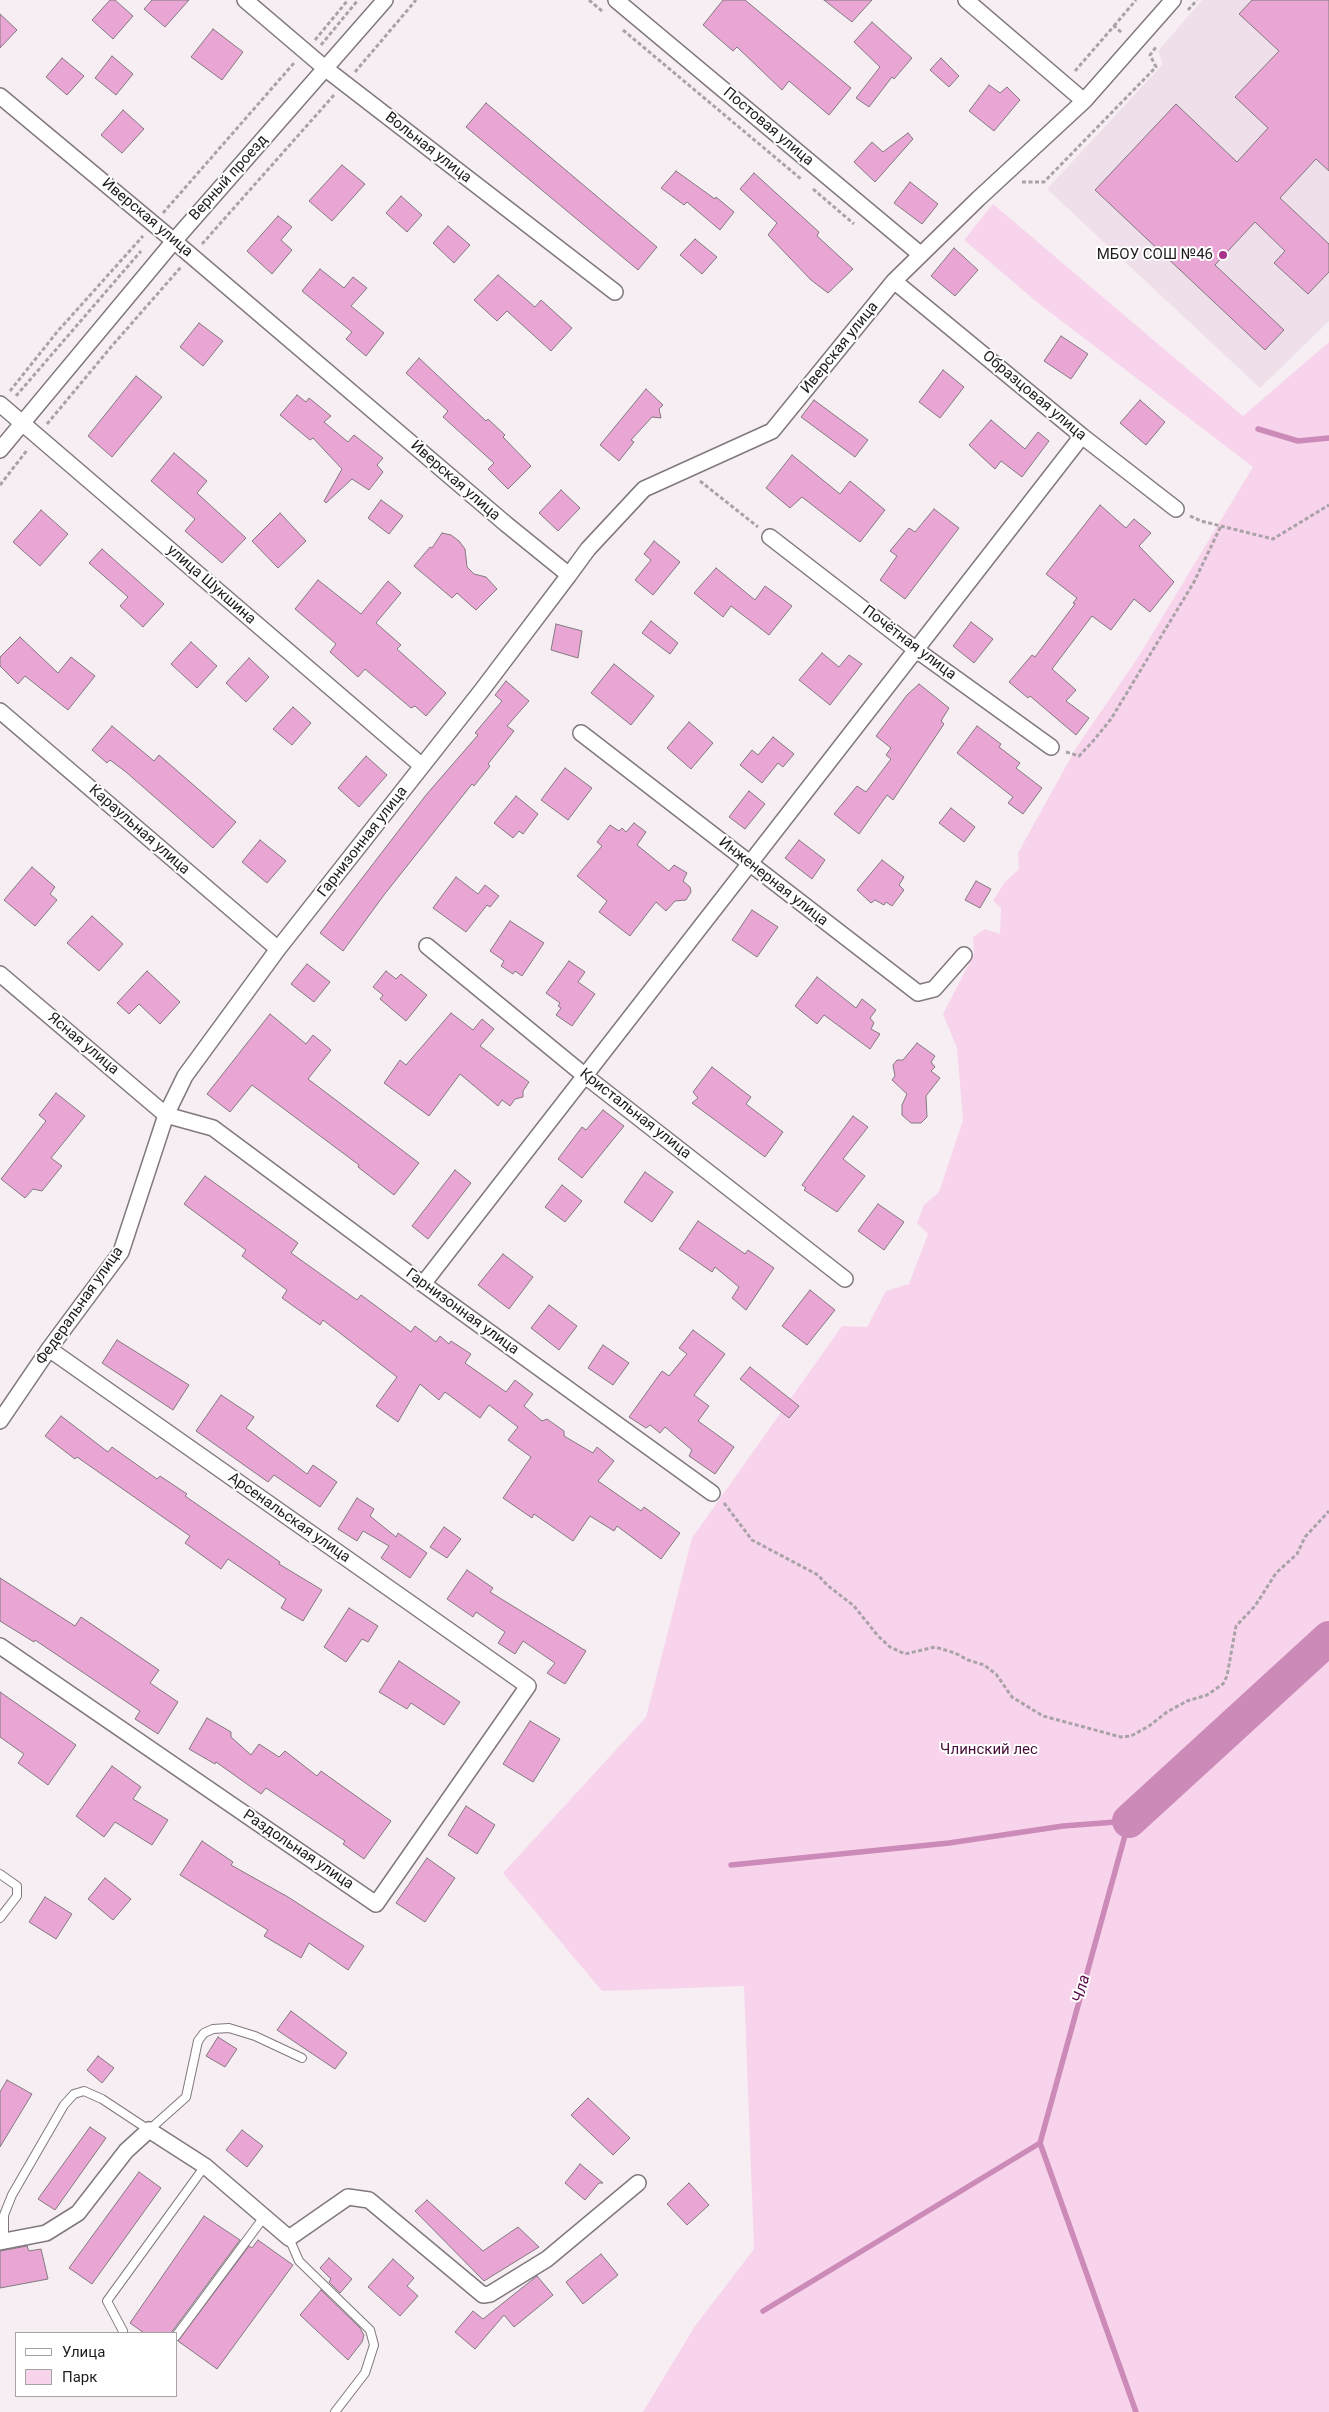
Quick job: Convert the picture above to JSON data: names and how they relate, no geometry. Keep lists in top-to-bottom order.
{
  "streets": {
    "street": [
      "Постовая улица",
      "Вольная улица",
      "Верный проезд",
      "Иверская улица",
      "Образцовая улица",
      "улица Шукшина",
      "Почётная улица",
      "Караульная улица",
      "Гарнизонная улица",
      "Инженерная улица",
      "Ясная улица",
      "Кристальная улица",
      "Федеральная улица",
      "Арсенальская улица",
      "Раздольная улица"
    ]
  },
  "crossings": [
    ["Постовая улица", "Иверская улица"],
    ["Вольная улица", "Верный проезд"],
    ["Верный проезд", "Иверская улица"],
    ["Верный проезд", "улица Шукшина"],
    ["Иверская улица", "Образцовая улица"],
    ["Иверская улица", "Гарнизонная улица"],
    ["улица Шукшина", "Гарнизонная улица"],
    ["Караульная улица", "Гарнизонная улица"],
    ["Гарнизонная улица", "Ясная улица"],
    ["Гарнизонная улица", "Федеральная улица"],
    ["Ясная улица", "Федеральная улица"],
    ["Федеральная улица", "Арсенальская улица"],
    ["Арсенальская улица", "Раздольная улица"]
  ],
  "water": ["Чла"],
  "parks": ["Члинский лес"],
  "places": ["МБОУ СОШ №46"],
  "legend": ["Улица", "Парк"]
}
